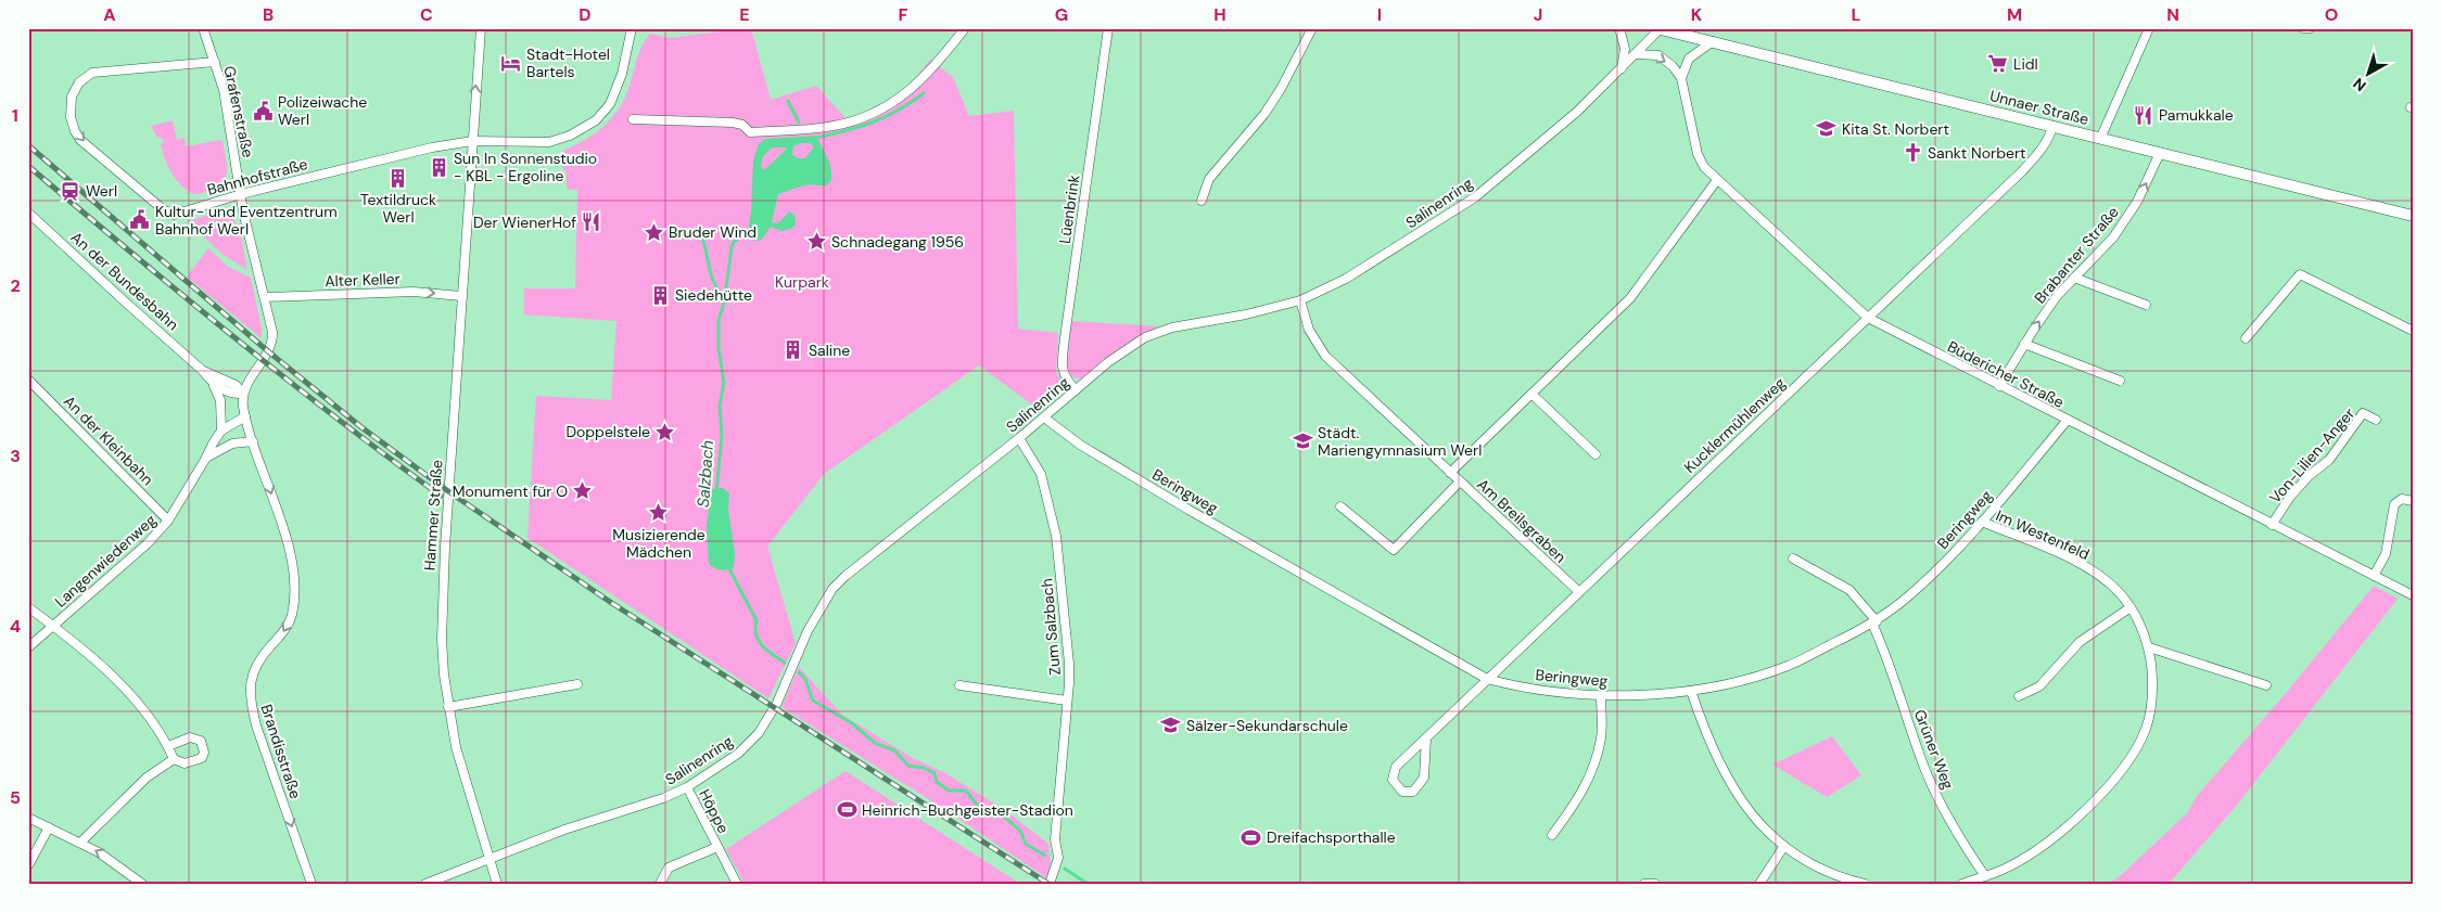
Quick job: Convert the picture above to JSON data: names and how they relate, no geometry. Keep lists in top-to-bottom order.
{
  "streets": {
    "street": [
      "Unnaer Straße",
      "Grafenstraße",
      "Bahnhofstraße",
      "Salinenring",
      "Lüenbrink",
      "Brabanter Straße",
      "Alter Keller",
      "An der Bundesbahn",
      "Büdericher Straße",
      "Kucklermühlenweg",
      "An der Kleinbahn",
      "Von-Lilien-Anger",
      "Beringweg",
      "Hammer Straße",
      "Am Breilsgraben",
      "Im Westenfeld",
      "Langenwiedenweg",
      "Zum Salzbach",
      "Grüner Weg",
      "Brandisstraße",
      "Höppe"
    ]
  },
  "crossings": [
    ["Unnaer Straße", "Salinenring"],
    ["Unnaer Straße", "Brabanter Straße"],
    ["Unnaer Straße", "Kucklermühlenweg"],
    ["Grafenstraße", "Bahnhofstraße"],
    ["Grafenstraße", "Alter Keller"],
    ["Bahnhofstraße", "Hammer Straße"],
    ["Salinenring", "Lüenbrink"],
    ["Salinenring", "Beringweg"],
    ["Salinenring", "Hammer Straße"],
    ["Salinenring", "Am Breilsgraben"],
    ["Salinenring", "Zum Salzbach"],
    ["Salinenring", "Höppe"],
    ["Brabanter Straße", "Büdericher Straße"],
    ["Alter Keller", "Hammer Straße"],
    ["Büdericher Straße", "Kucklermühlenweg"],
    ["Büdericher Straße", "Von-Lilien-Anger"],
    ["Büdericher Straße", "Beringweg"],
    ["Kucklermühlenweg", "Beringweg"],
    ["Kucklermühlenweg", "Am Breilsgraben"],
    ["An der Kleinbahn", "Langenwiedenweg"],
    ["Beringweg", "Im Westenfeld"],
    ["Beringweg", "Grüner Weg"],
    ["Im Westenfeld", "Grüner Weg"],
    ["Langenwiedenweg", "Brandisstraße"]
  ],
  "one_way": ["Brabanter Straße", "Alter Keller", "Brandisstraße"],
  "water": ["Salzbach"],
  "parks": ["Kurpark"],
  "places": {
    "hotel": ["Stadt-Hotel Bartels"],
    "supermarket": ["Lidl"],
    "public building": ["Polizeiwache Werl", "Kultur- und Eventzentrum Bahnhof Werl"],
    "restaurant": ["Pamukkale", "Der WienerHof"],
    "school or university": ["Kita St. Norbert", "Städt. Mariengymnasium Werl", "Sälzer-Sekundarschule"],
    "church": ["Sankt Norbert"],
    "building": [
      "Sun In Sonnenstudio - KBL - Ergoline",
      "Textildruck Werl",
      "Siedehütte",
      "Saline"
    ],
    "station": ["Werl"],
    "place": [
      "Bruder Wind",
      "Schnadegang 1956",
      "Doppelstele",
      "Monument für O",
      "Musizierende Mädchen"
    ],
    "sports": ["Heinrich-Buchgeister-Stadion", "Dreifachsporthalle"]
  },
  "north": "bottom left",
  "grid": {
    "columns": [
      "A",
      "B",
      "C",
      "D",
      "E",
      "F",
      "G",
      "H",
      "I",
      "J",
      "K",
      "L",
      "M",
      "N",
      "O"
    ],
    "rows": [
      "1",
      "2",
      "3",
      "4",
      "5"
    ]
  }
}
